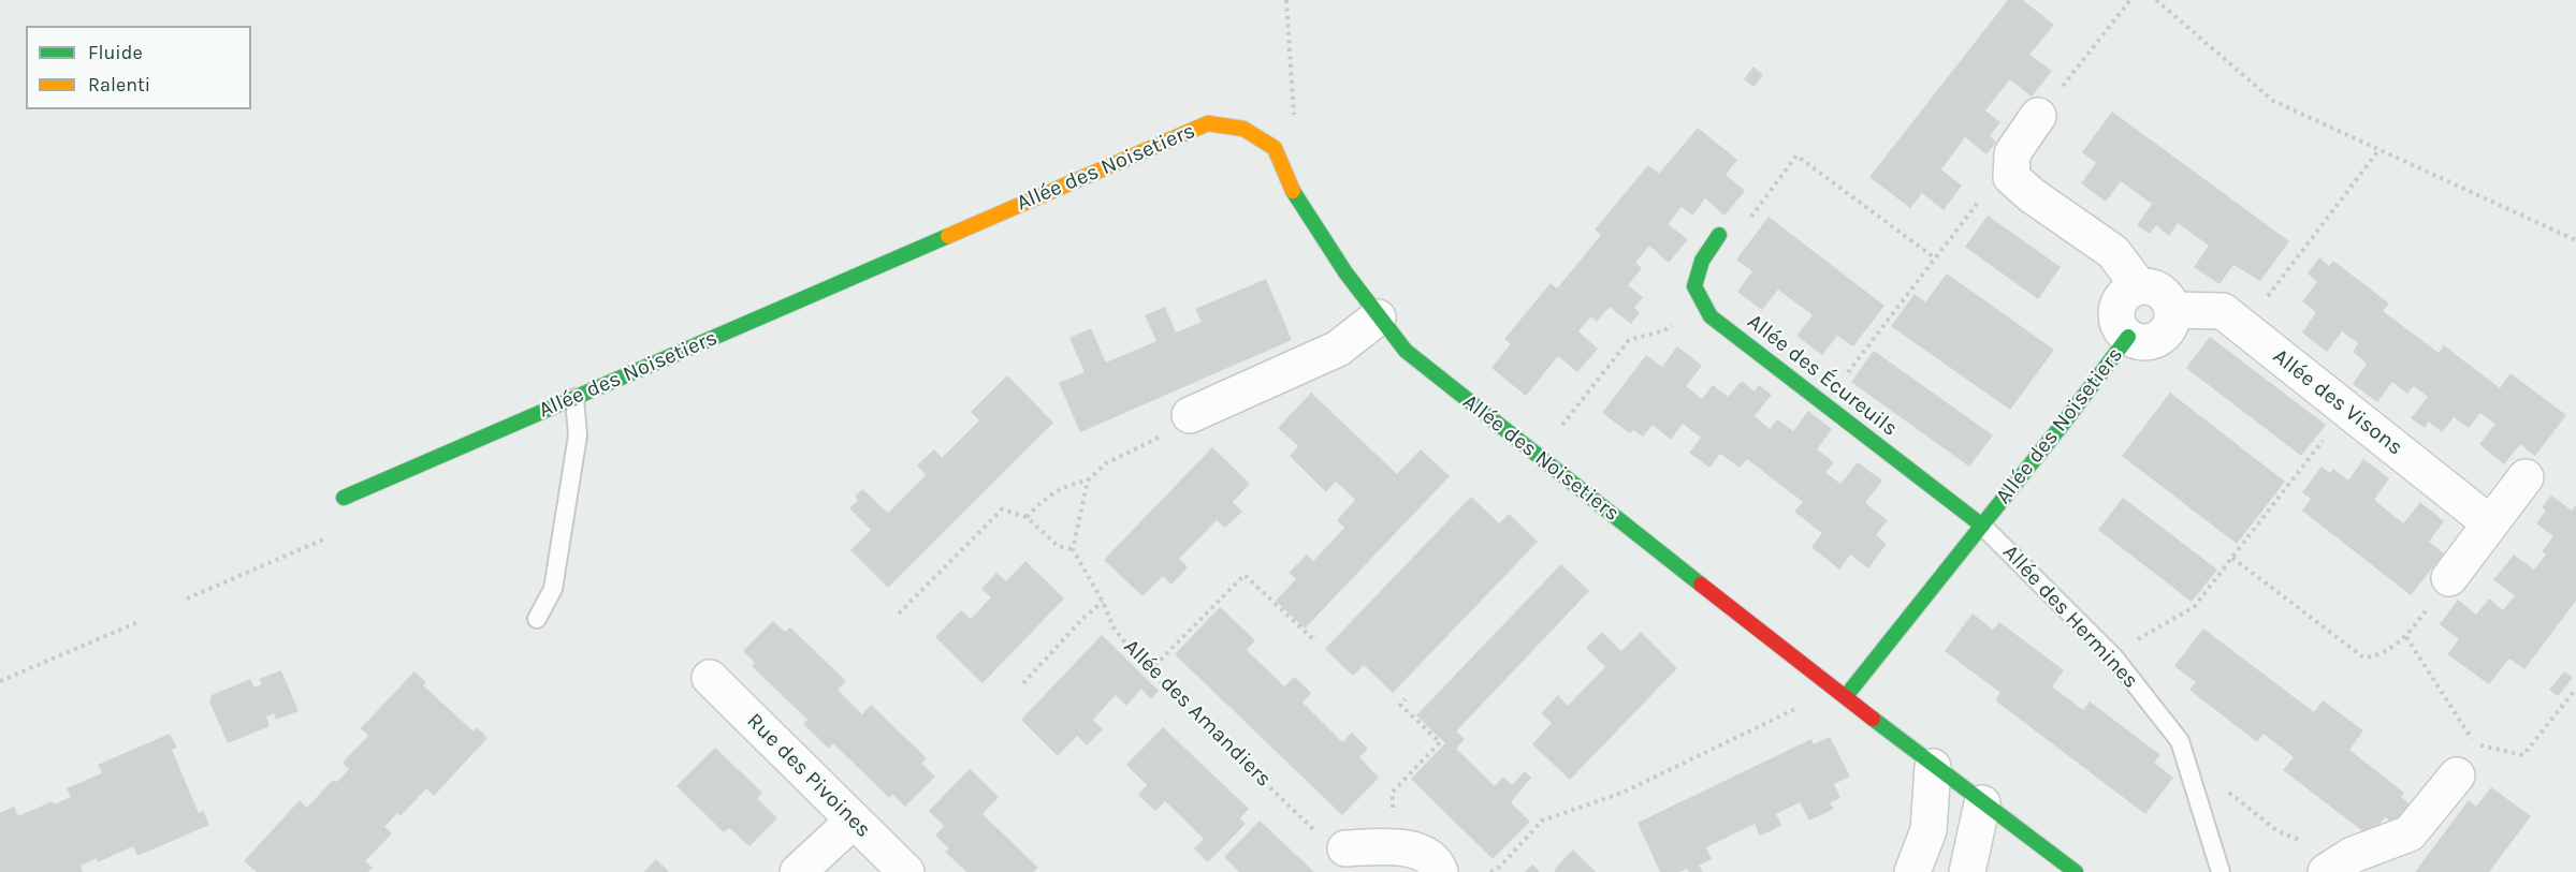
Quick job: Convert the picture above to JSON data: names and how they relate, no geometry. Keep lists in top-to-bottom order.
{
  "streets": {
    "street": [
      "Allée des Noisetiers",
      "Allée des Écureuils",
      "Allée des Visons",
      "Rue des Pivoines"
    ],
    "lane": ["Allée des Hermines"],
    "path": ["Allée des Amandiers"]
  },
  "crossings": [
    ["Allée des Noisetiers", "Allée des Écureuils"],
    ["Allée des Noisetiers", "Allée des Visons"],
    ["Allée des Noisetiers", "Allée des Hermines"],
    ["Allée des Écureuils", "Allée des Hermines"]
  ],
  "legend": ["Fluide", "Ralenti"]
}
